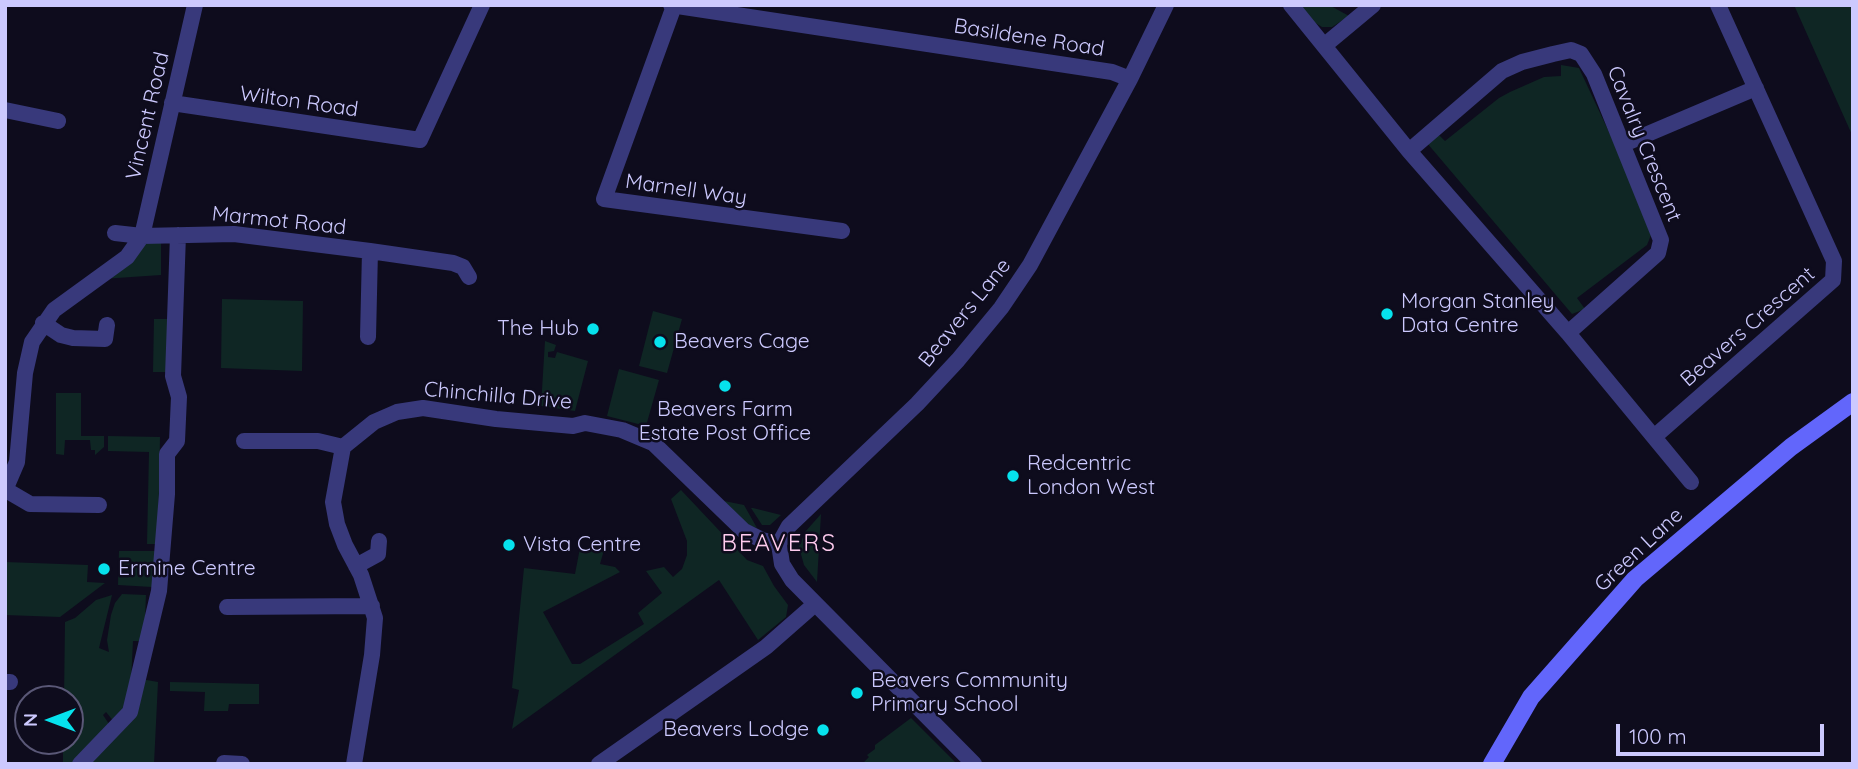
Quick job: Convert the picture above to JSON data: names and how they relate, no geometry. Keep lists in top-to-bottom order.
{
  "streets": {
    "street": [
      "Basildene Road",
      "Wilton Road",
      "Vincent Road",
      "Cavalry Crescent",
      "Marnell Way",
      "Marmot Road",
      "Beavers Lane",
      "Beavers Crescent",
      "Chinchilla Drive",
      "Green Lane"
    ]
  },
  "crossings": [
    ["Basildene Road", "Marnell Way"],
    ["Basildene Road", "Beavers Lane"],
    ["Wilton Road", "Vincent Road"],
    ["Vincent Road", "Marmot Road"],
    ["Beavers Lane", "Chinchilla Drive"]
  ],
  "districts": ["BEAVERS"],
  "places": [
    "Morgan Stanley Data Centre",
    "The Hub",
    "Beavers Cage",
    "Beavers Farm Estate Post Office",
    "Redcentric London West",
    "Vista Centre",
    "Ermine Centre",
    "Beavers Community Primary School",
    "Beavers Lodge"
  ],
  "scale_bar": "100 m",
  "north": "left"
}
